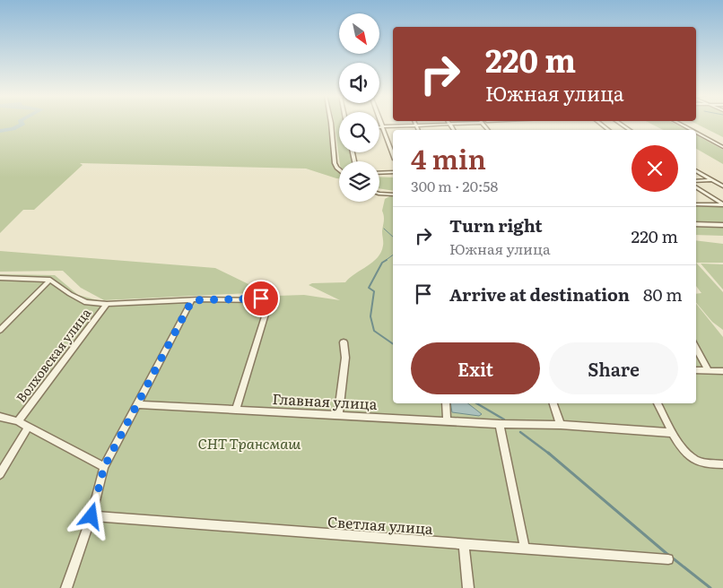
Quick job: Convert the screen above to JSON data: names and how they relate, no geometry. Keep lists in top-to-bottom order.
{
  "streets": {
    "street": ["Волховская улица", "Главная улица", "Светлая улица"]
  },
  "parks": ["СНТ Трансмаш"],
  "north": "bottom right",
  "page": {
    "turn": ["220 m", "Южная улица"],
    "heading": ["4 min", "300 m · 20:58"],
    "list": [
      {
        "name": "Turn right",
        "note": "Южная улица",
        "value": "220 m"
      },
      {
        "name": "Arrive at destination",
        "value": "80 m"
      }
    ],
    "buttons": ["Exit", "Share"]
  }
}
